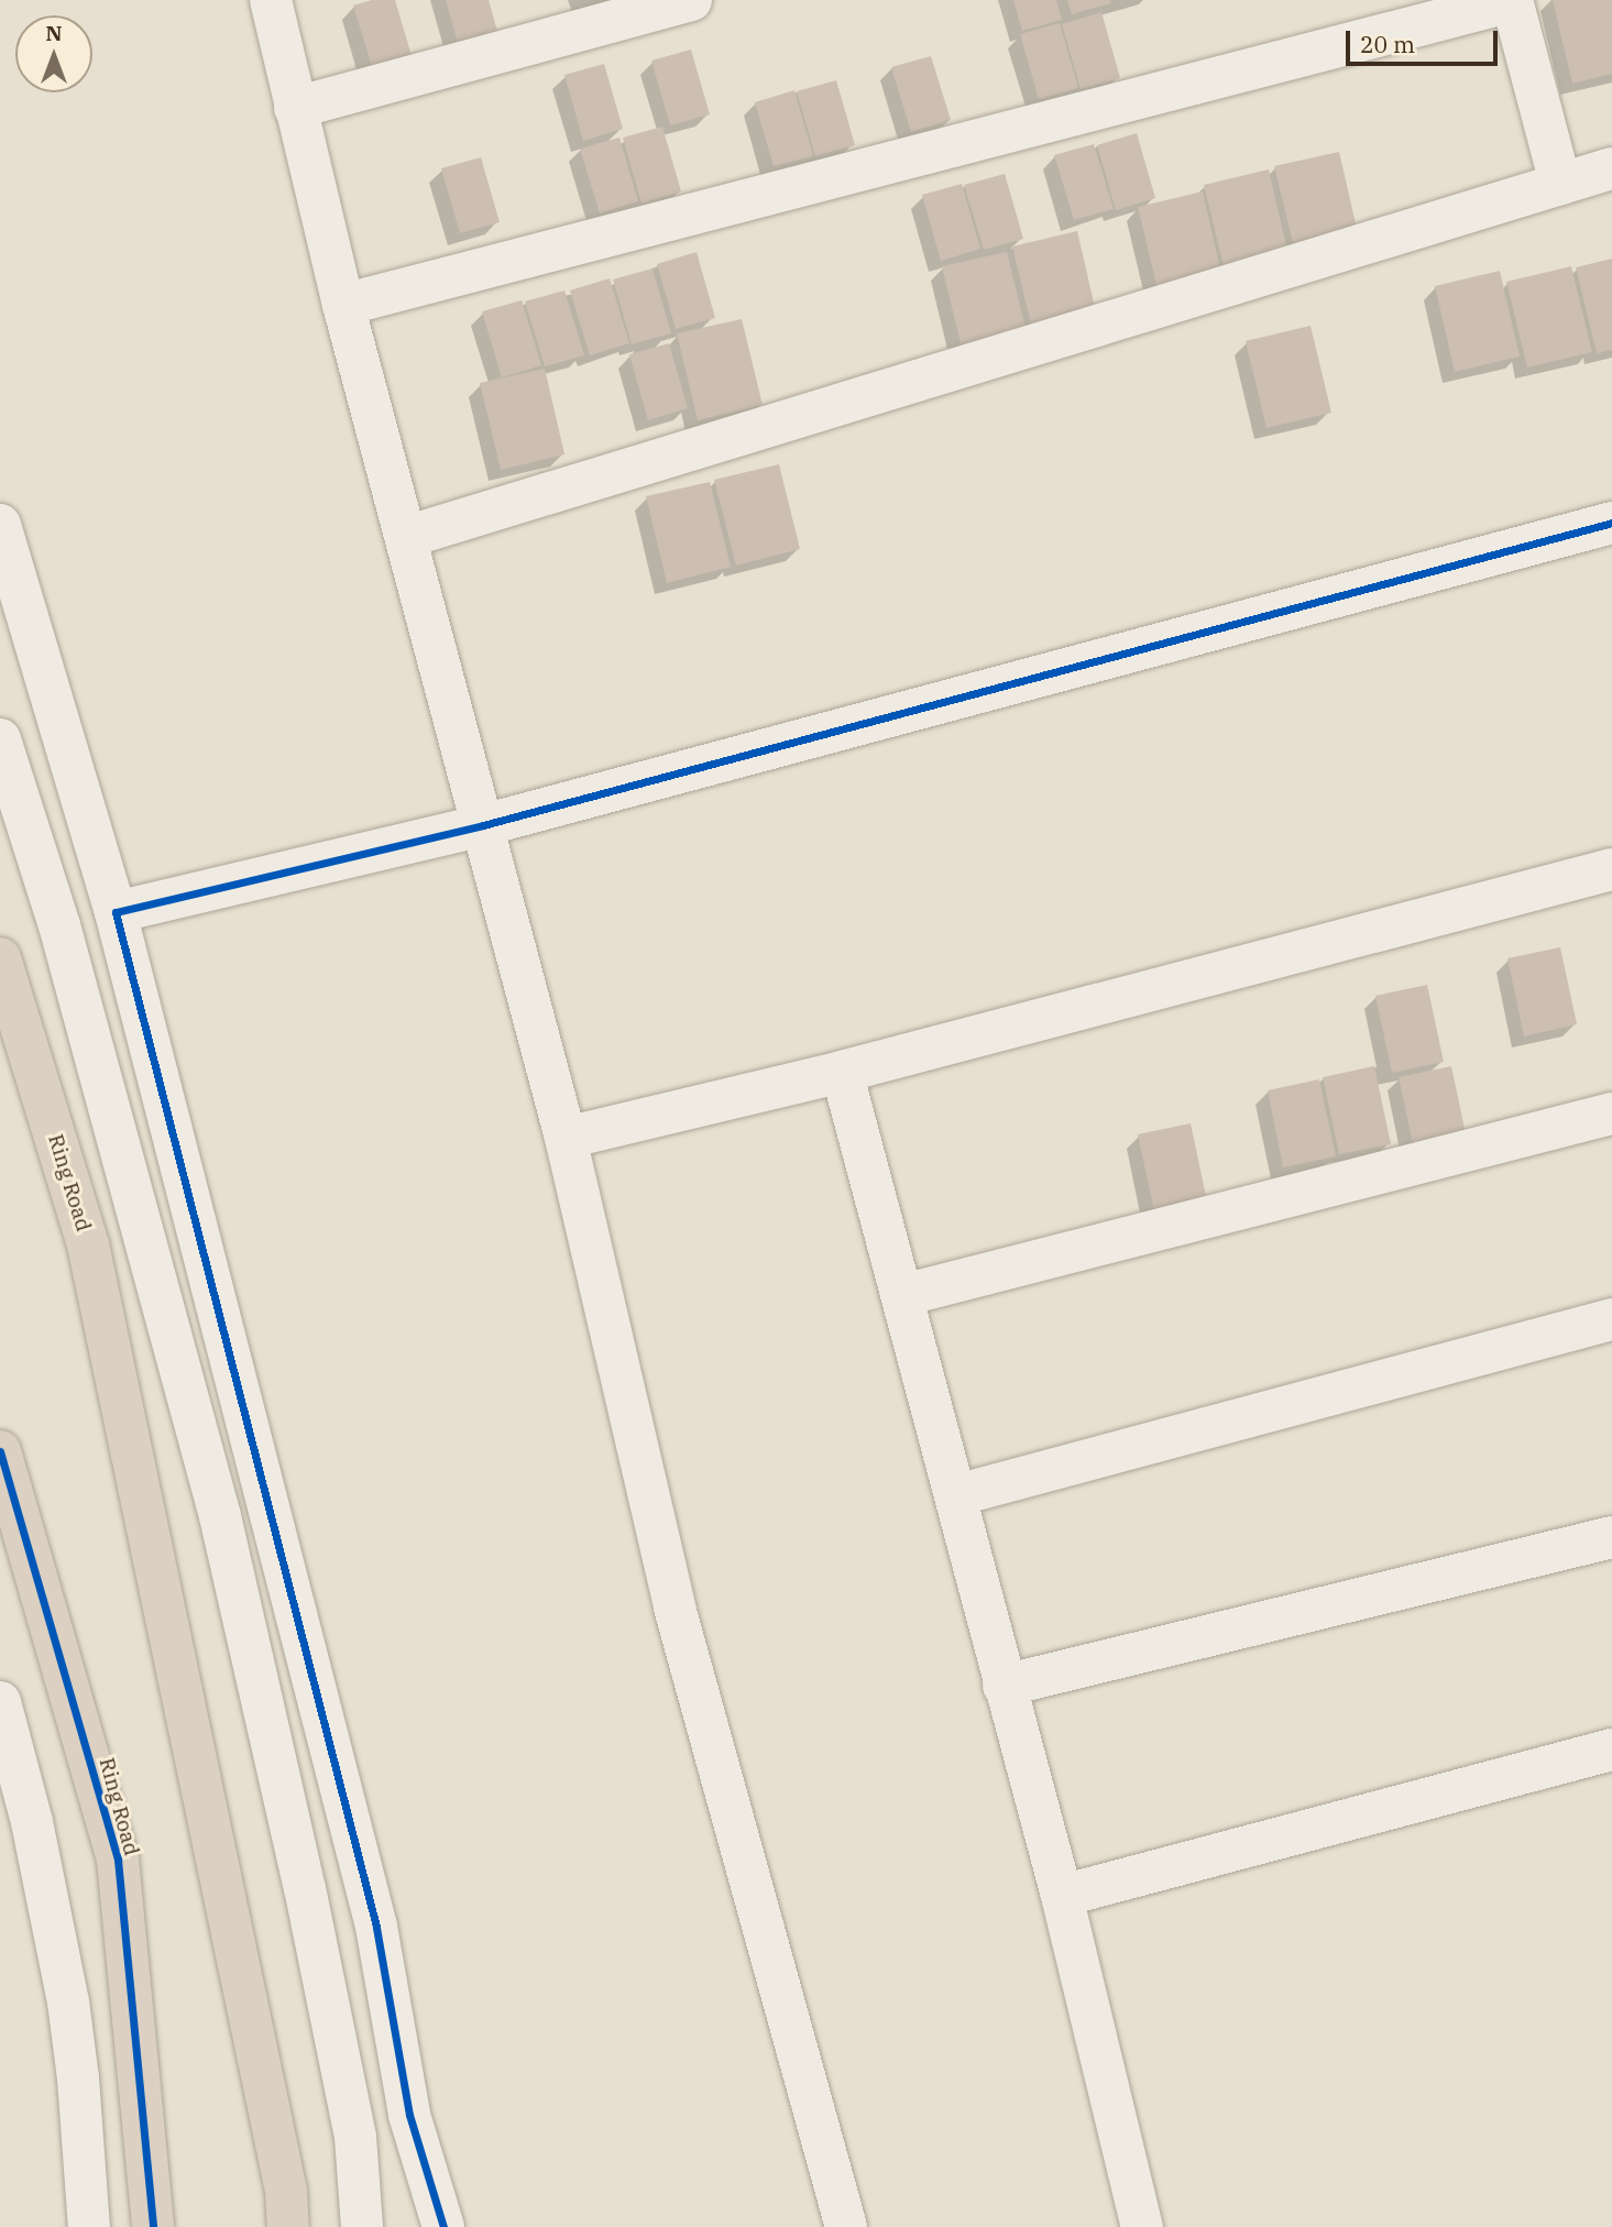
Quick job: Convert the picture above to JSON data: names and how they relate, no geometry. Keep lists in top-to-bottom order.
{
  "streets": {
    "highway": ["Ring Road"]
  },
  "scale_bar": "20 m",
  "north": "top"
}
